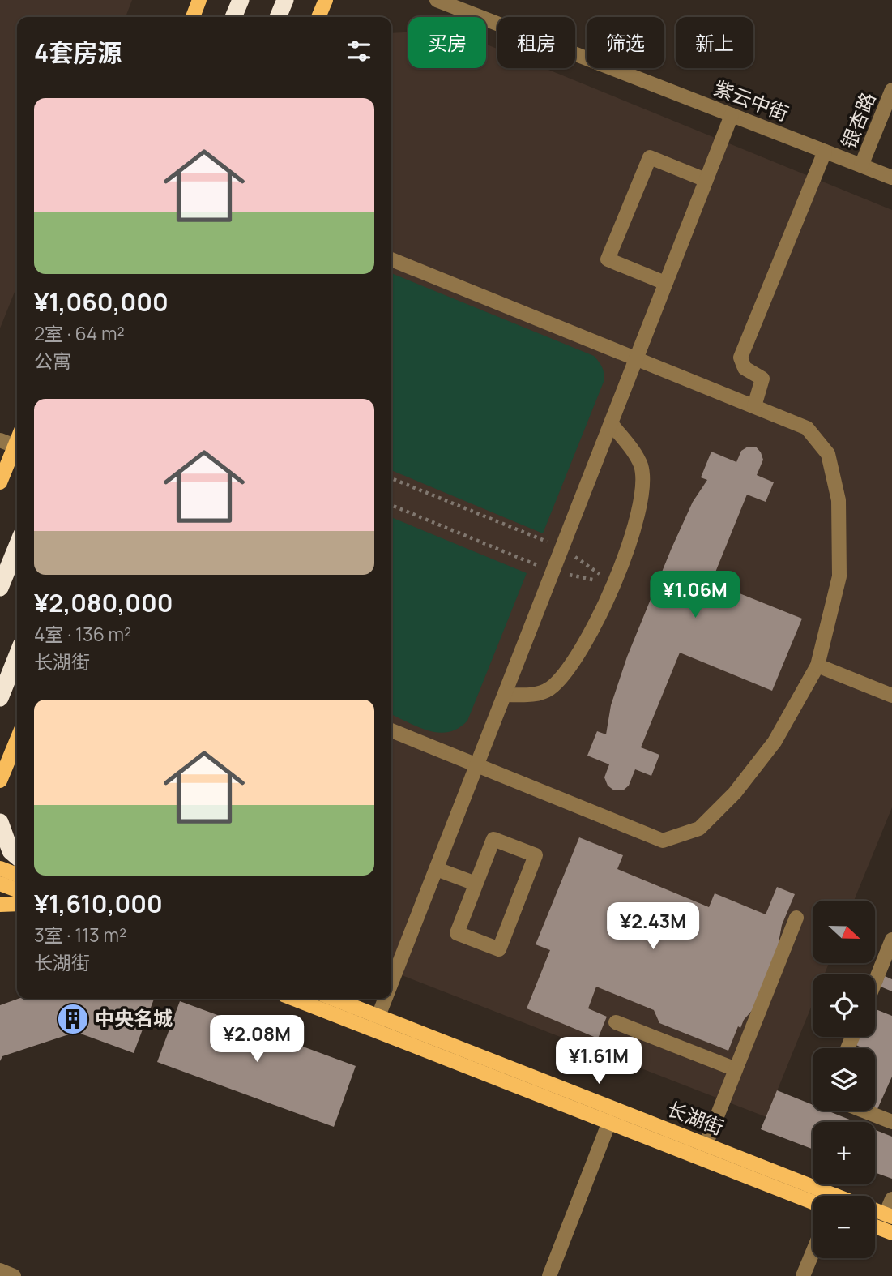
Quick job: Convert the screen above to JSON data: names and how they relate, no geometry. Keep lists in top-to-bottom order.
{
  "streets": {
    "main road": ["长湖街"],
    "street": ["紫云中街", "银杏路"]
  },
  "crossings": [
    ["紫云中街", "银杏路"]
  ],
  "places": {
    "building": ["中央名城"]
  },
  "north": "right",
  "page": {
    "chip": [
      "买房",
      "租房",
      "筛选",
      "新上"
    ],
    "heading": "4套房源",
    "list": [
      {
        "name": "¥1,060,000",
        "note": "2室 · 64 m² · 公寓"
      },
      {
        "name": "¥2,080,000",
        "note": "4室 · 136 m² · 长湖街"
      },
      {
        "name": "¥1,610,000",
        "note": "3室 · 113 m² · 长湖街"
      }
    ],
    "price": [
      "¥1.06M",
      "¥2.43M",
      "¥2.08M",
      "¥1.61M"
    ],
    "map_buttons": ["+", "−"]
  }
}
